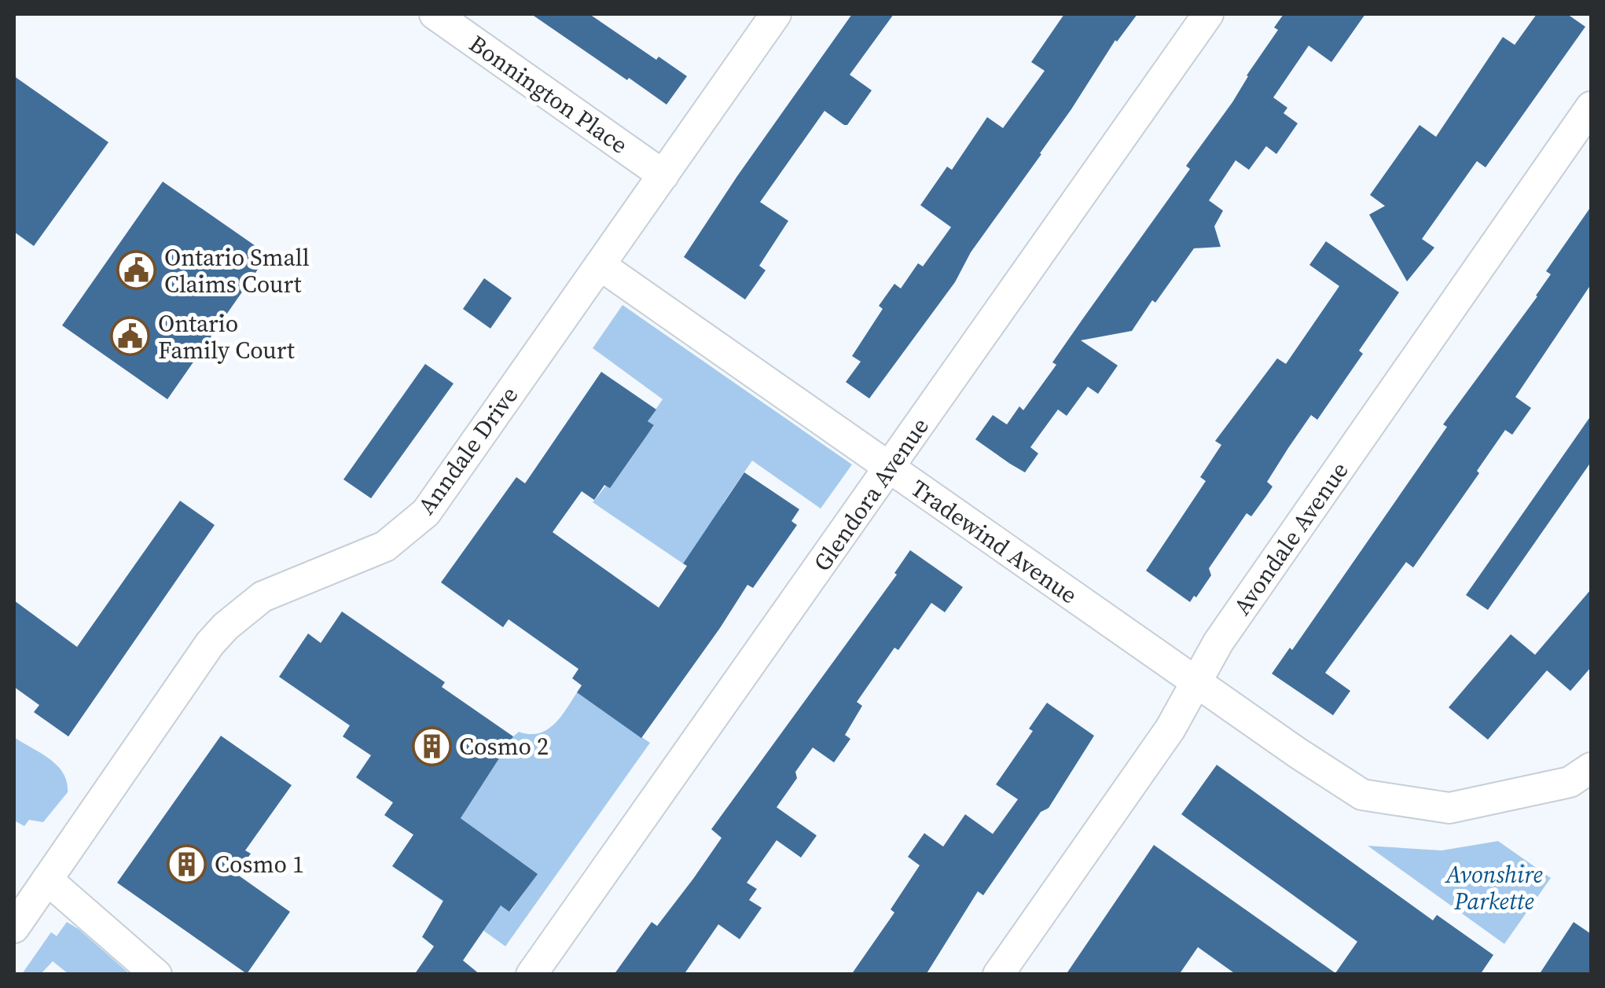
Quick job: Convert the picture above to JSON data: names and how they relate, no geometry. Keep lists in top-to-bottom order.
{
  "streets": {
    "street": [
      "Bonnington Place",
      "Anndale Drive",
      "Glendora Avenue",
      "Avondale Avenue",
      "Tradewind Avenue"
    ]
  },
  "crossings": [
    ["Bonnington Place", "Anndale Drive"],
    ["Anndale Drive", "Tradewind Avenue"],
    ["Glendora Avenue", "Tradewind Avenue"],
    ["Avondale Avenue", "Tradewind Avenue"]
  ],
  "parks": ["Avonshire Parkette"],
  "places": {
    "public building": ["Ontario Small Claims Court", "Ontario Family Court"],
    "building": ["Cosmo 2", "Cosmo 1"]
  }
}
